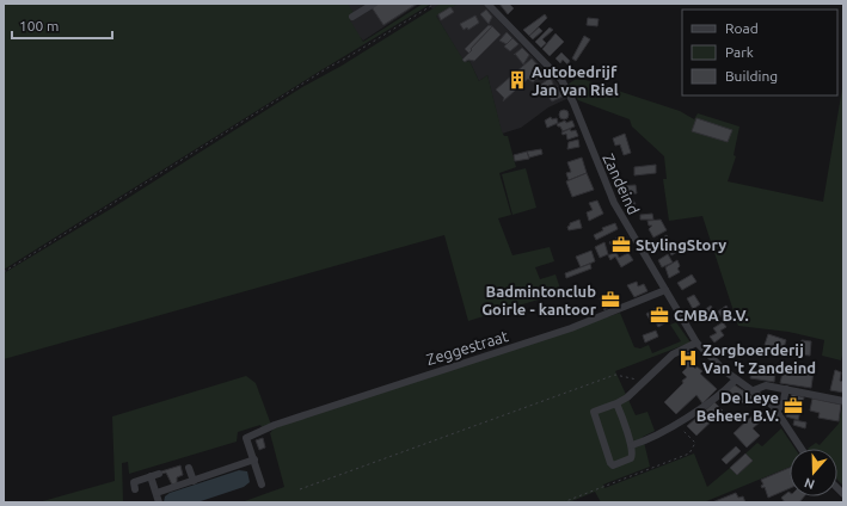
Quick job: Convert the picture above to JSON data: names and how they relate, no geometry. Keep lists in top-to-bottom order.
{
  "streets": {
    "street": ["Zandeind", "Zeggestraat"]
  },
  "crossings": [
    ["Zandeind", "Zeggestraat"]
  ],
  "places": {
    "building": ["Autobedrijf Jan van Riel"],
    "office": [
      "StylingStory",
      "Badmintonclub Goirle - kantoor",
      "CMBA B.V.",
      "De Leye Beheer B.V."
    ],
    "hospital": ["Zorgboerderij Van 't Zandeind"]
  },
  "legend": ["Road", "Park", "Building"],
  "scale_bar": "100 m",
  "north": "bottom"
}
